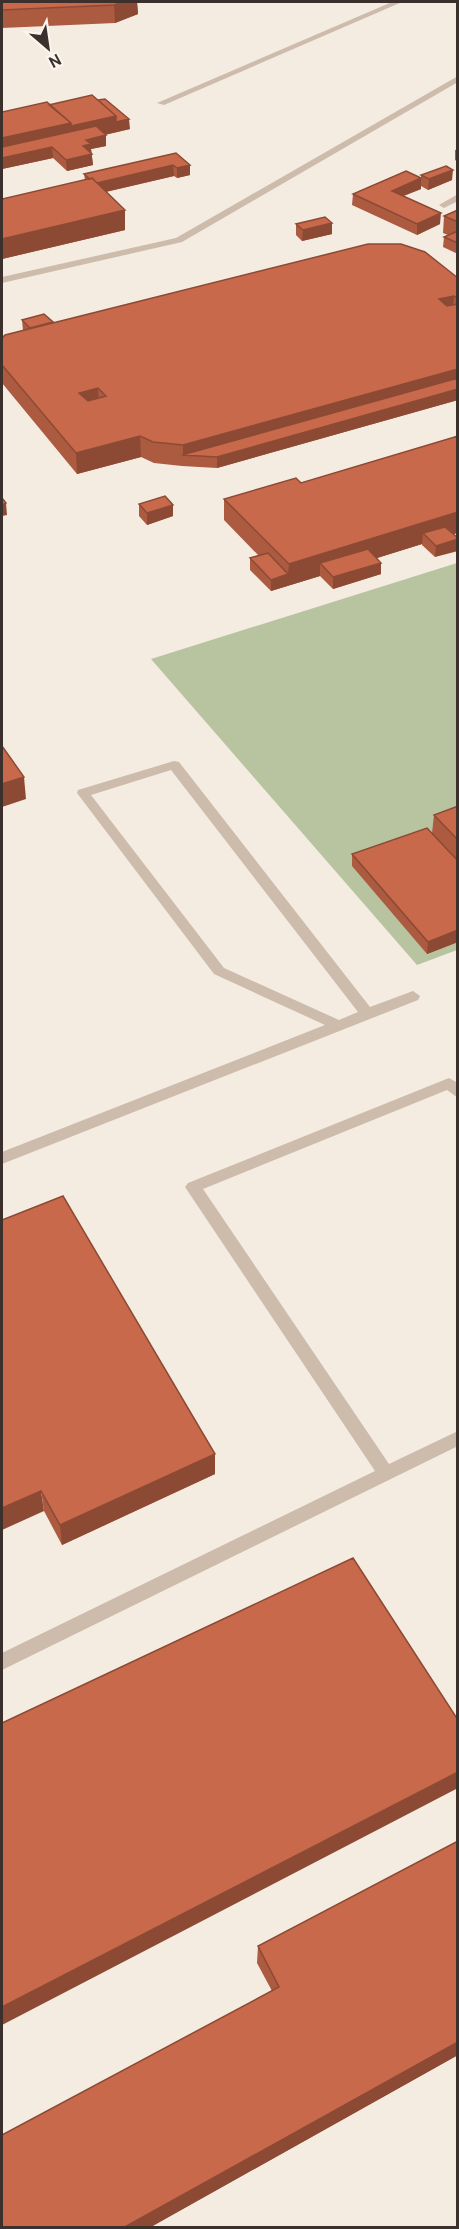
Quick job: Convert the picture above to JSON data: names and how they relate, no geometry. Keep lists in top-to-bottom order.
{
  "north": "bottom right"
}
